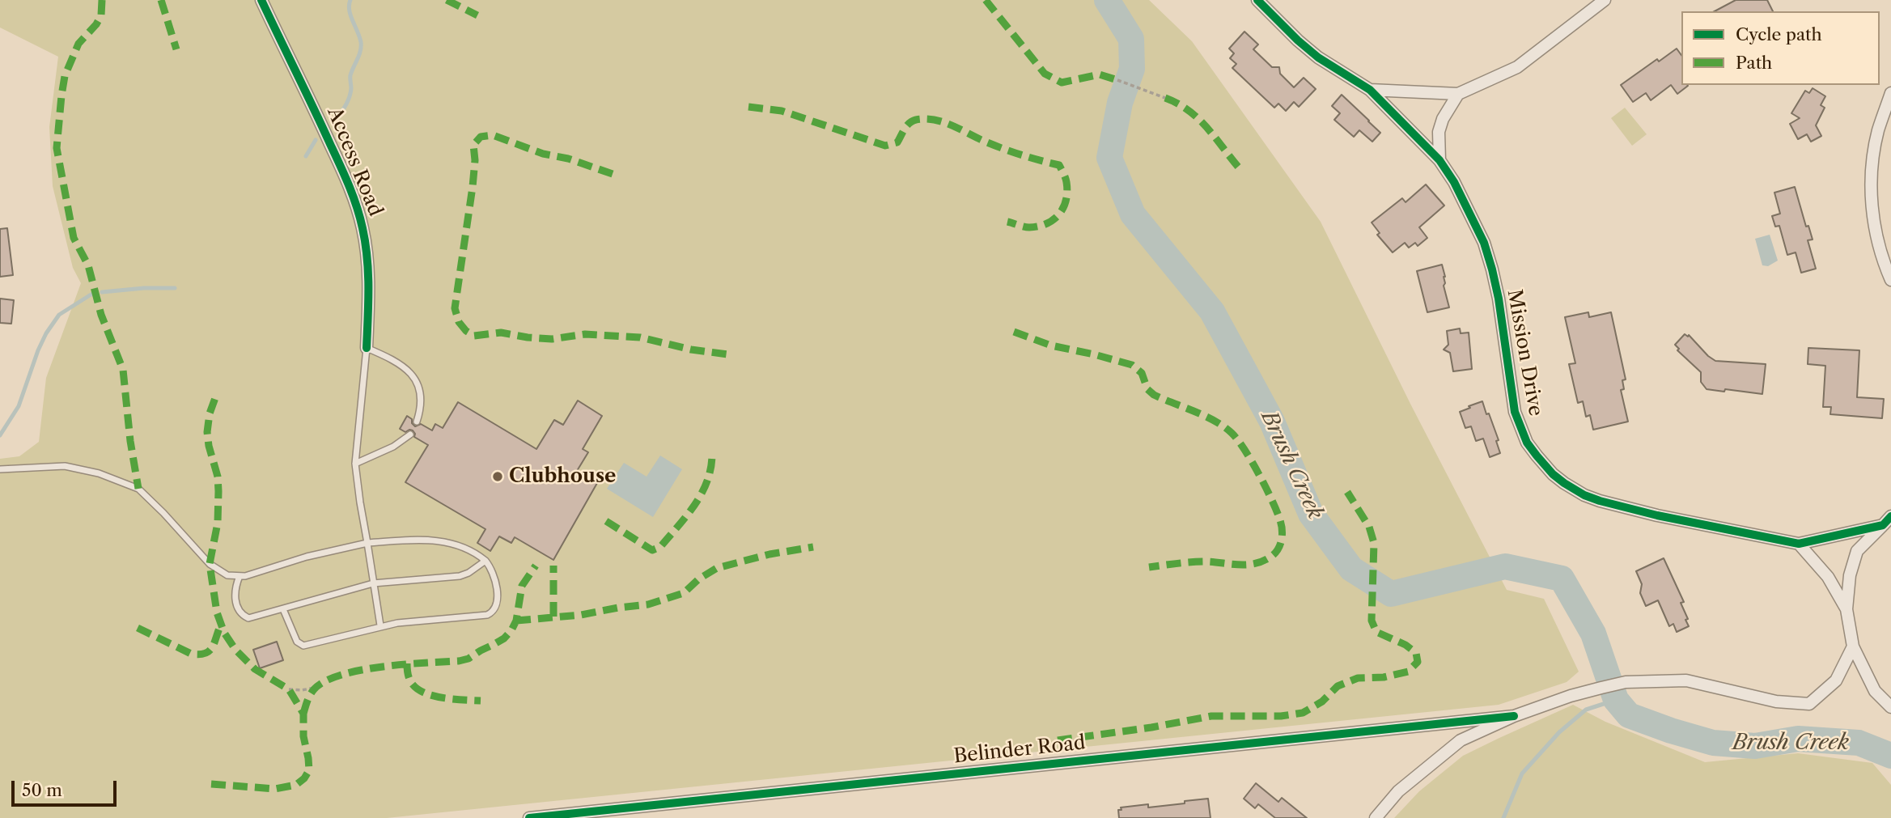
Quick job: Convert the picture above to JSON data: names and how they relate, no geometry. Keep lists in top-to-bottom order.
{
  "streets": {
    "street": ["Access Road", "Mission Drive", "Belinder Road"]
  },
  "water": ["Brush Creek"],
  "places": ["Clubhouse"],
  "legend": ["Cycle path", "Path"],
  "scale_bar": "50 m"
}
